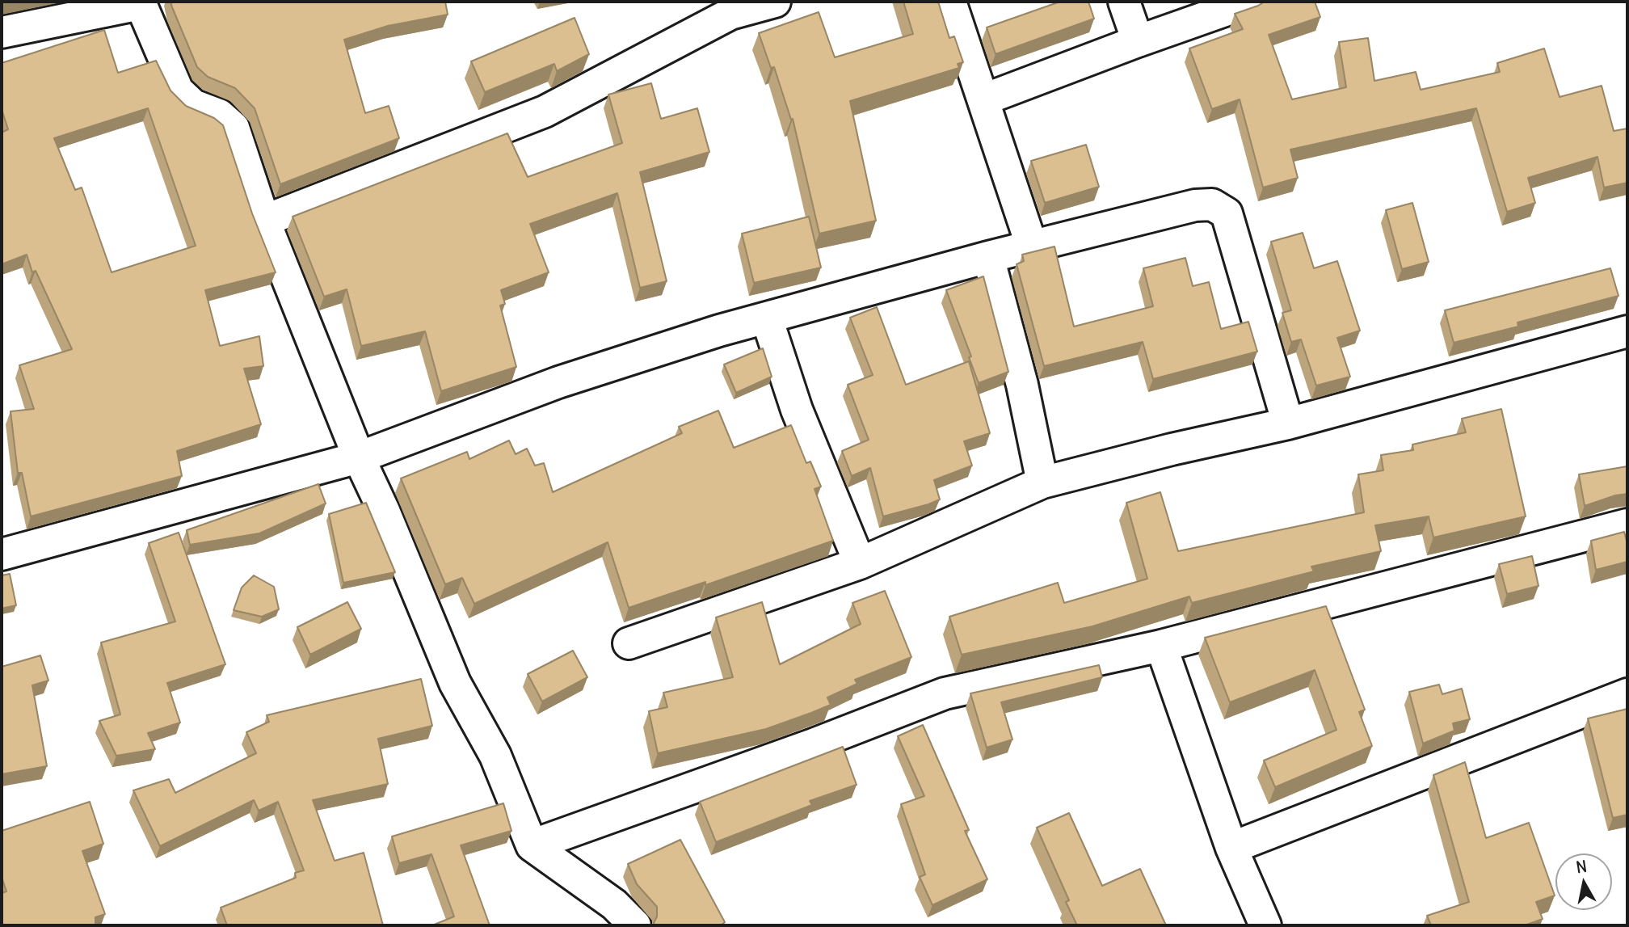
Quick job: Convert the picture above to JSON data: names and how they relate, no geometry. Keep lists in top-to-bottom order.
{
  "north": "top"
}
